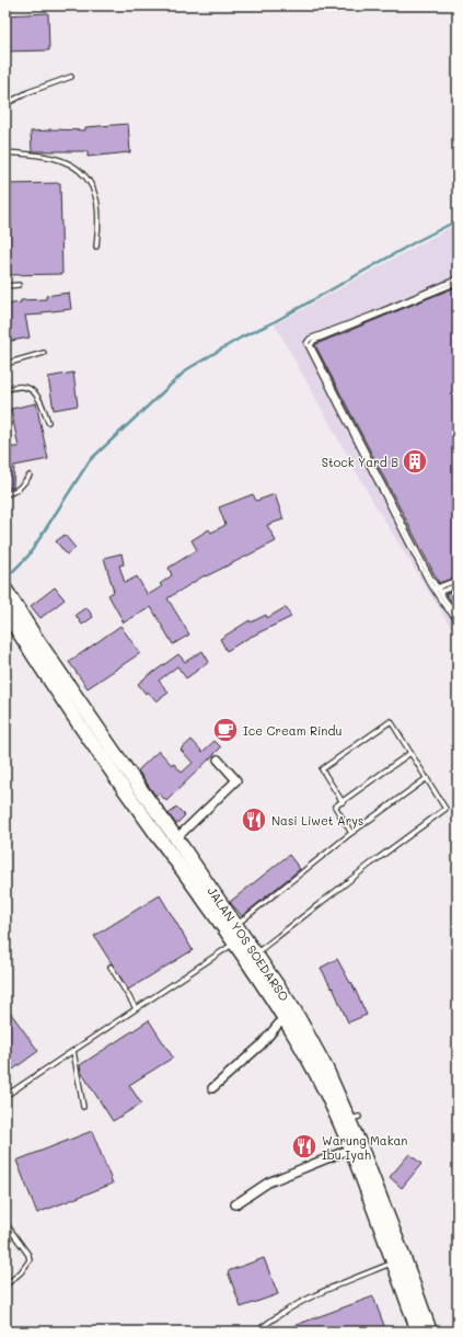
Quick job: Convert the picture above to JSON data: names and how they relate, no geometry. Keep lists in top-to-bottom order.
{
  "streets": {
    "highway": ["JALAN YOS SOEDARSO"]
  },
  "places": {
    "building": ["Stock Yard B"],
    "cafe": ["Ice Cream Rindu"],
    "restaurant": ["Nasi Liwet Arys", "Warung Makan Ibu Iyah"]
  }
}
